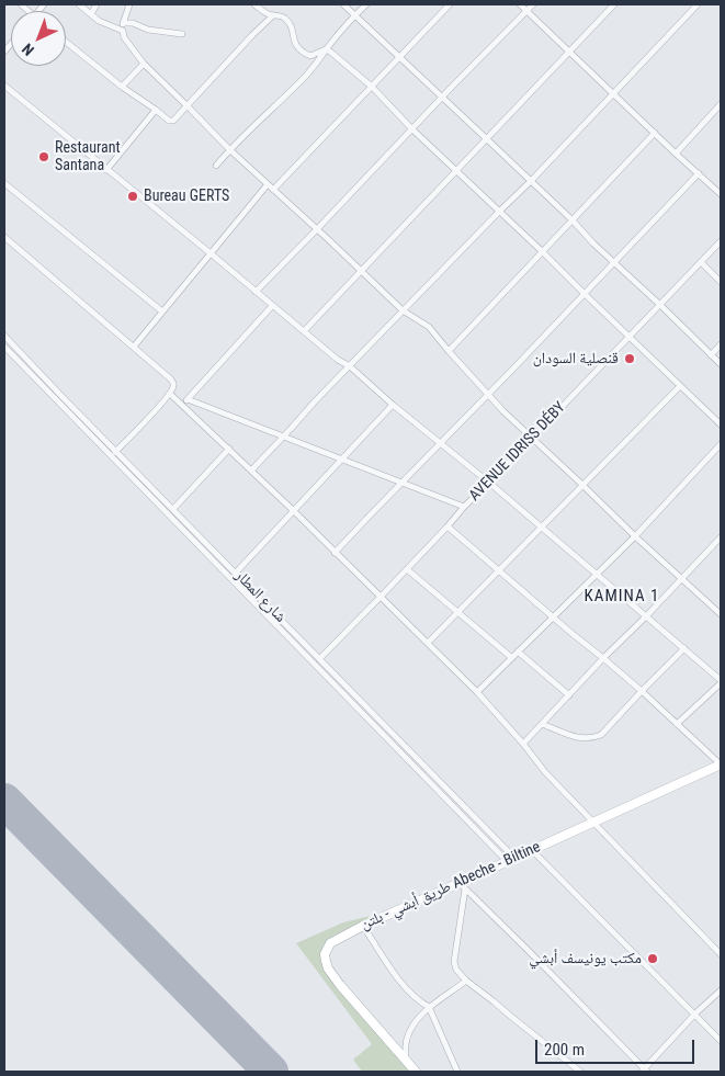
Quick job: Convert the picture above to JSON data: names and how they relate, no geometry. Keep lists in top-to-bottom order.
{
  "streets": {
    "main road": ["طريق أبشي - بلتن Abeche - Biltine"],
    "street": ["AVENUE IDRISS DÉBY", "شارع المطار"]
  },
  "crossings": [
    ["AVENUE IDRISS DÉBY", "شارع المطار"],
    ["شارع المطار", "طريق أبشي - بلتن Abeche - Biltine"]
  ],
  "districts": ["KAMINA 1"],
  "places": [
    "Restaurant Santana",
    "Bureau GERTS",
    "قنصلية السودان",
    "مكتب يونيسف أبشي"
  ],
  "scale_bar": "200 m",
  "north": "bottom left"
}
